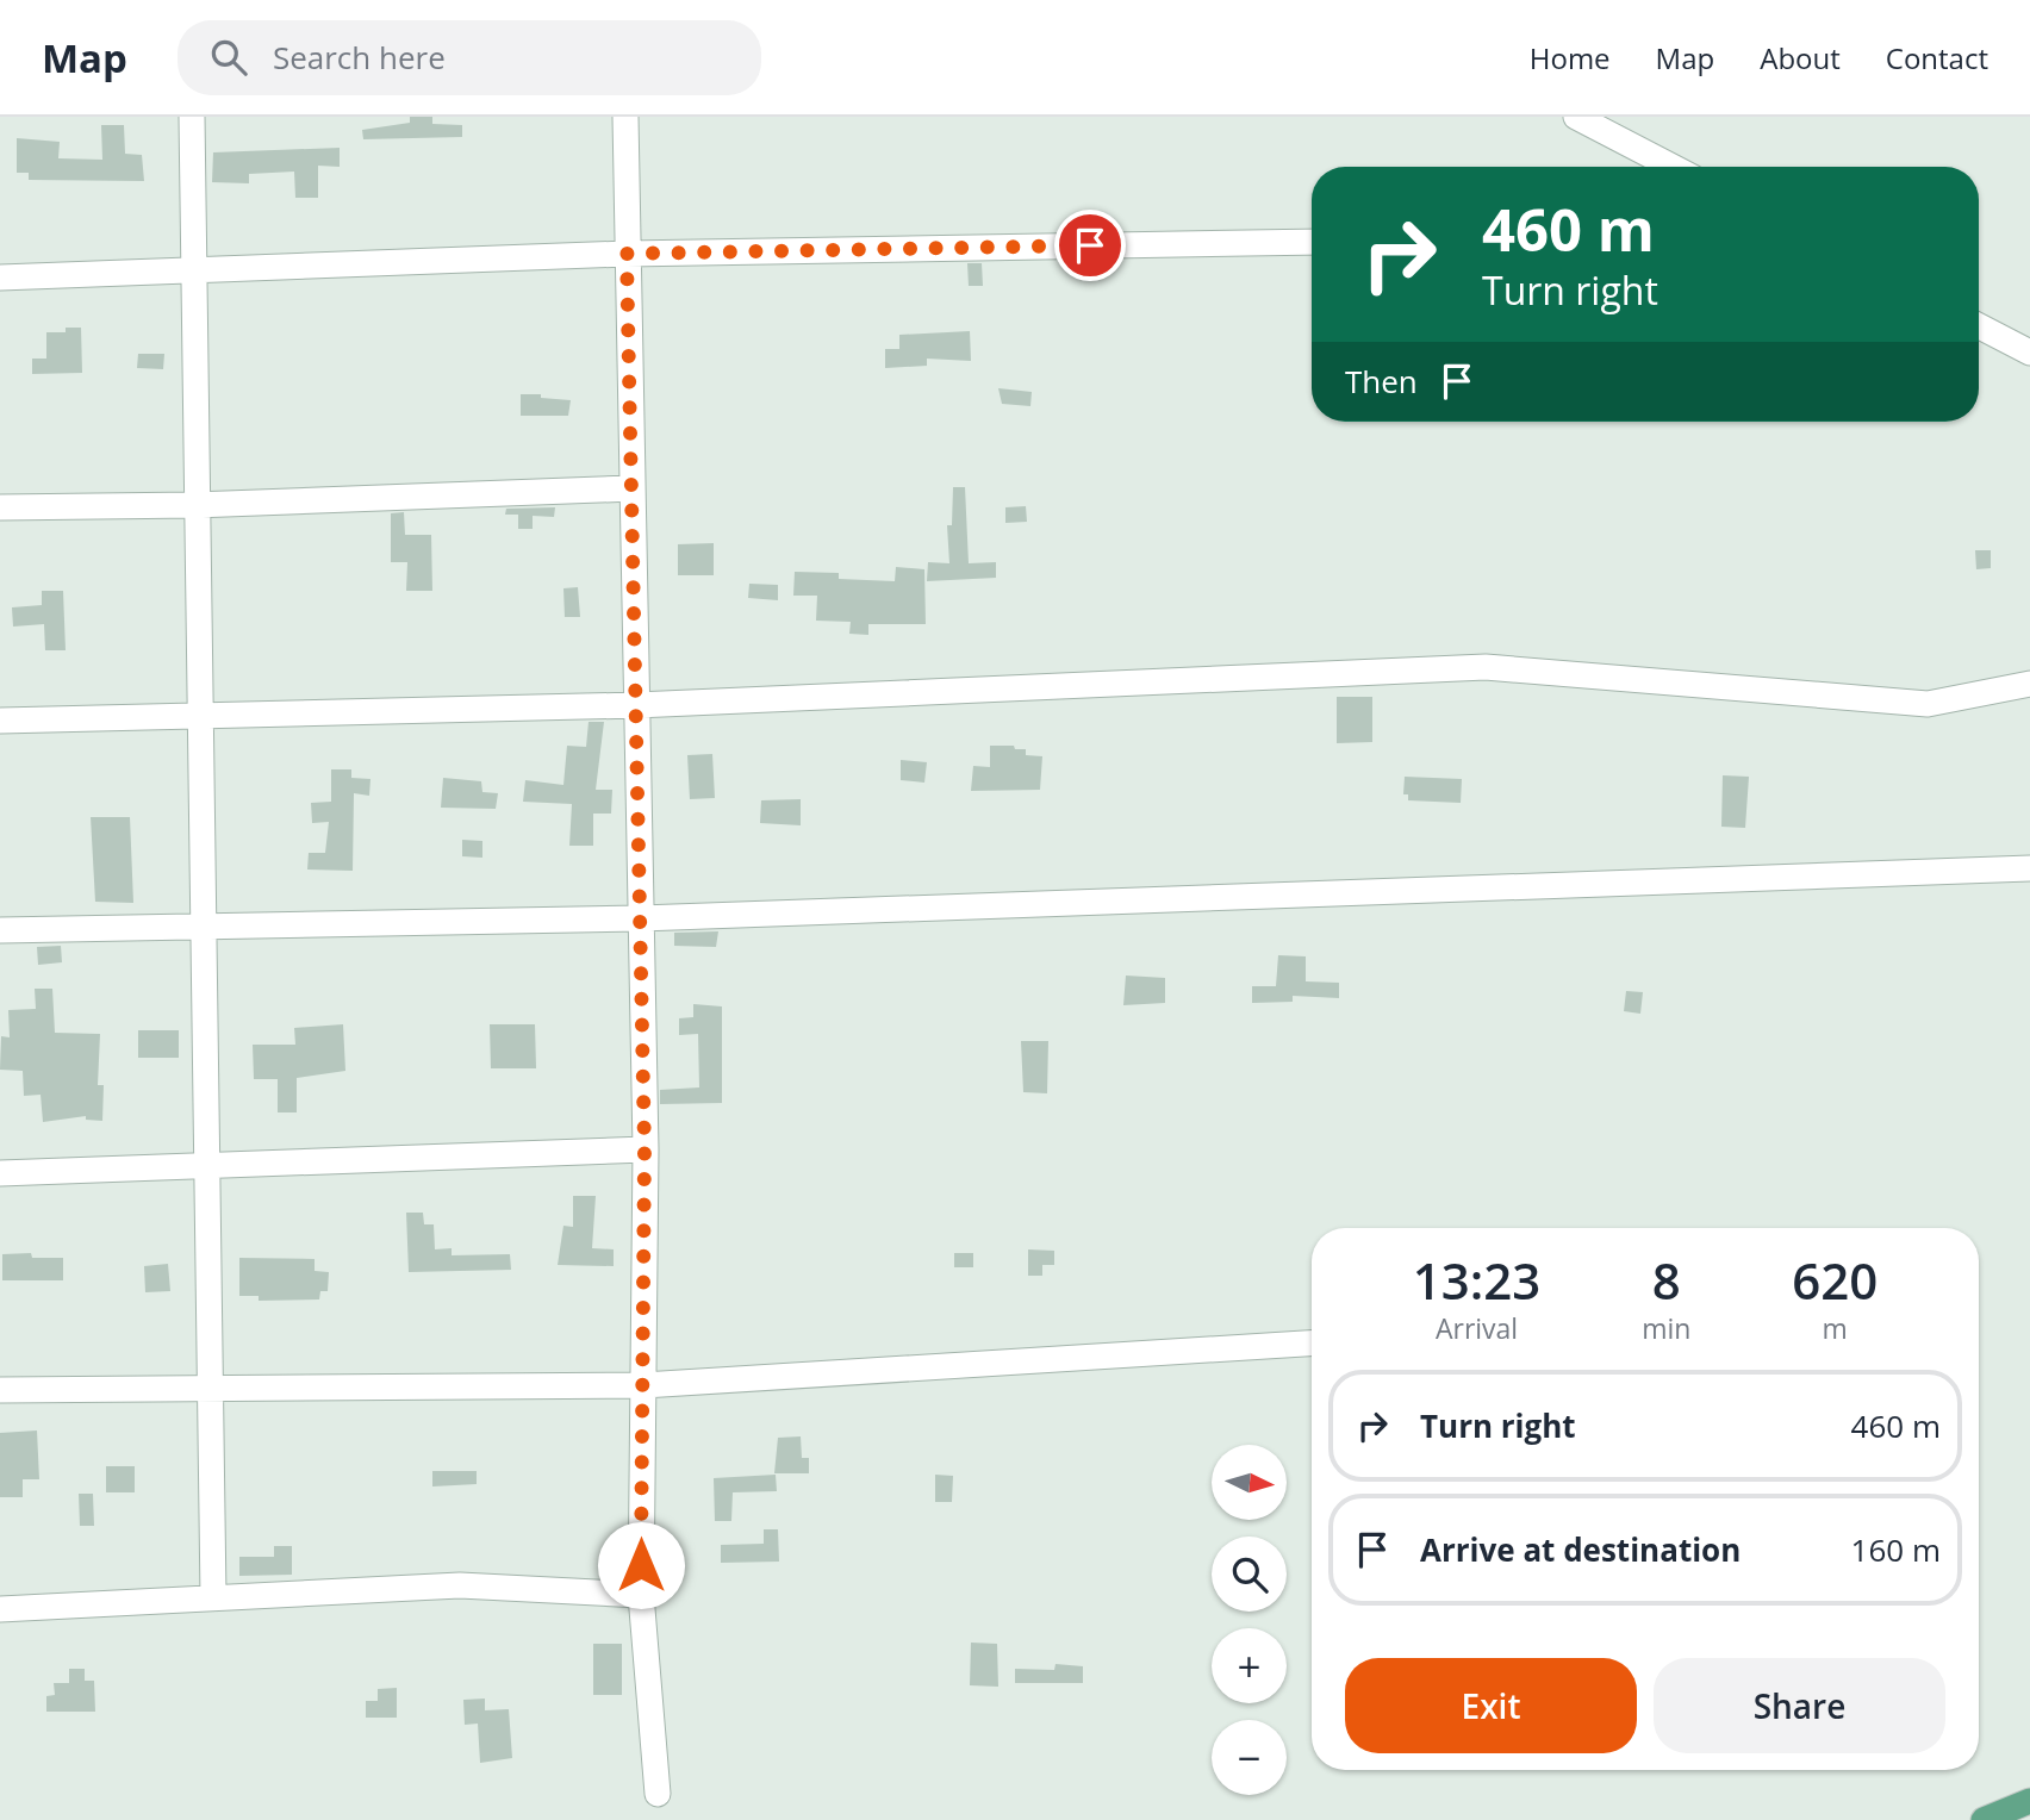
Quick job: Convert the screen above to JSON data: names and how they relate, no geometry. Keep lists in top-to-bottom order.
{
  "north": "right",
  "page": {
    "header": "Map",
    "search": "Search here",
    "nav": [
      "Home",
      "Map",
      "About",
      "Contact"
    ],
    "turn": ["460 m", "Turn right"],
    "then": "Then",
    "eta": [
      "13:23",
      "Arrival",
      "8",
      "min",
      "620",
      "m"
    ],
    "list": [
      {
        "name": "Turn right",
        "value": "460 m"
      },
      {
        "name": "Arrive at destination",
        "value": "160 m"
      }
    ],
    "map_buttons": ["+", "−"],
    "buttons": ["Exit", "Share"]
  }
}
